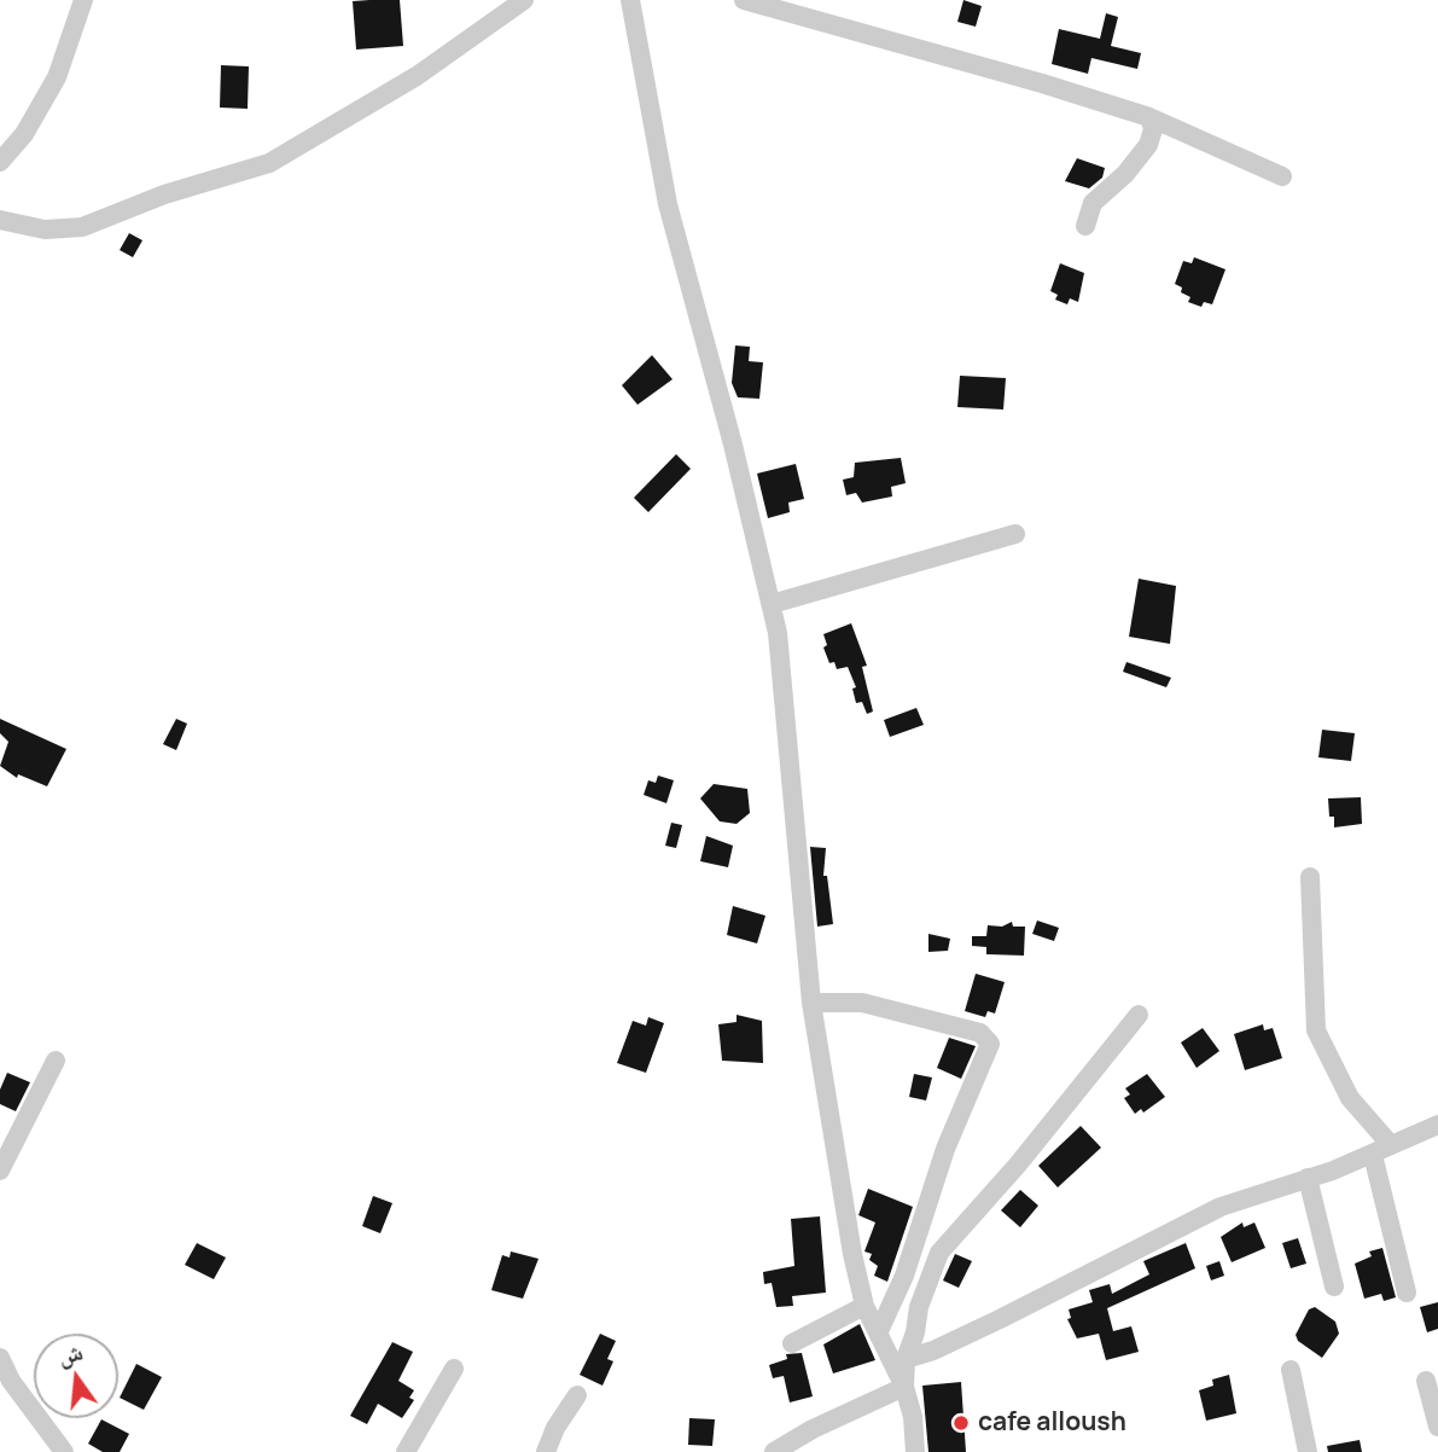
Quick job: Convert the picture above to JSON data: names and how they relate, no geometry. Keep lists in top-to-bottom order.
{
  "places": ["cafe alloush"],
  "north": "top"
}
